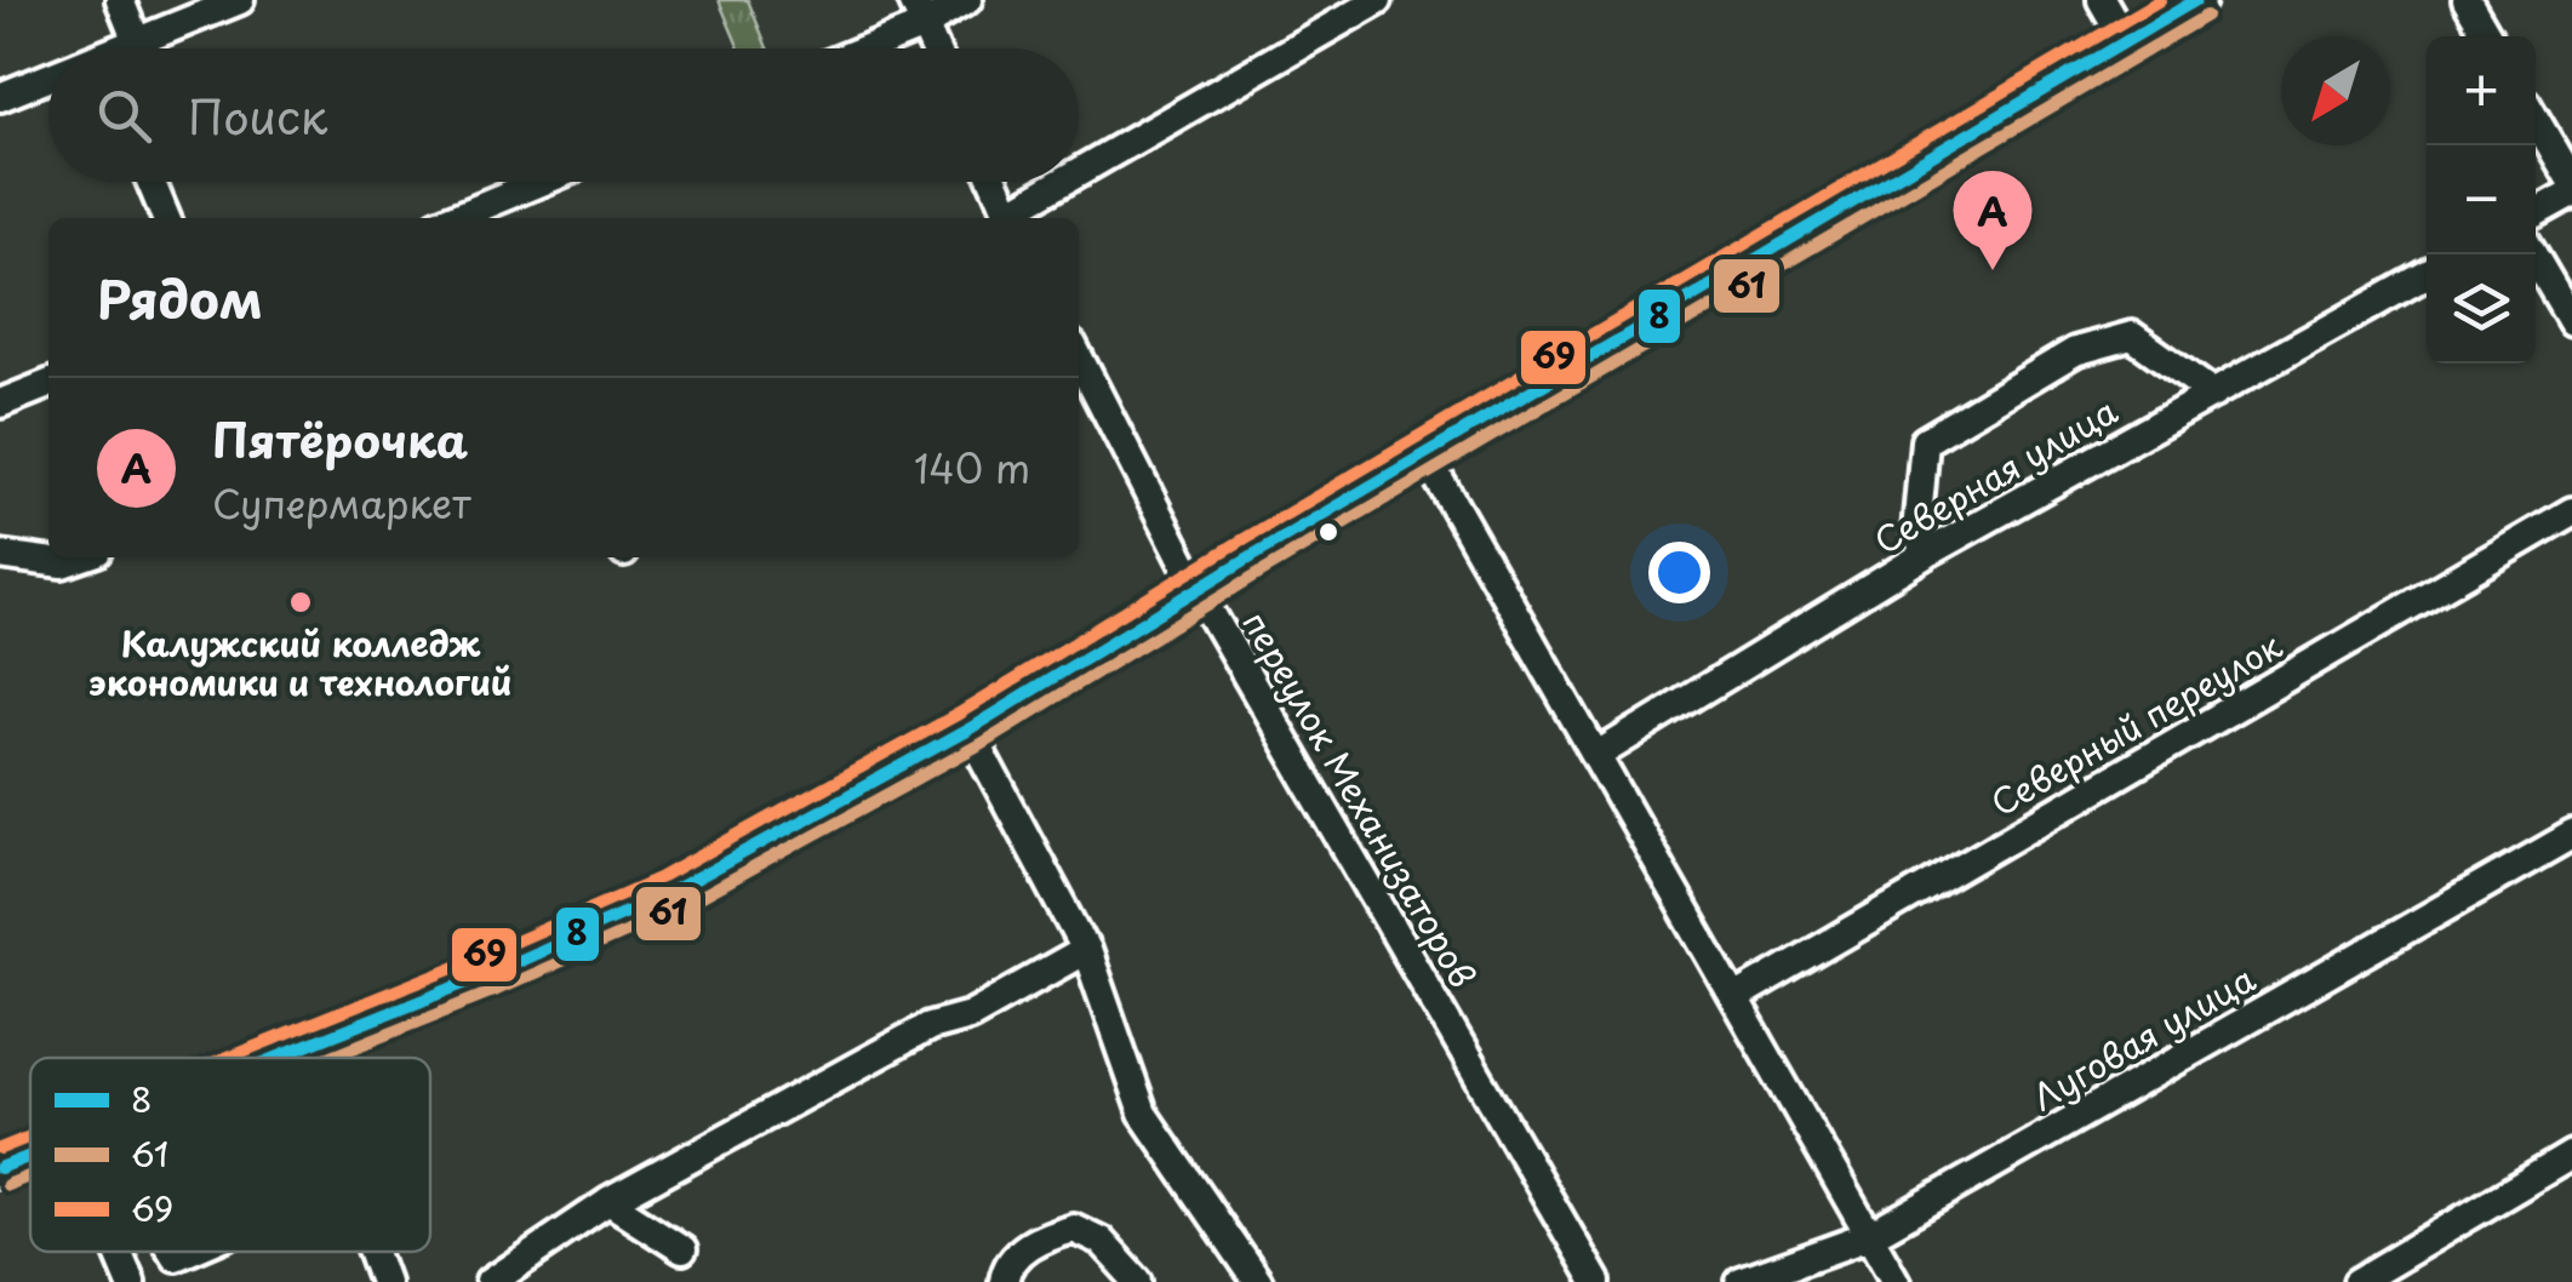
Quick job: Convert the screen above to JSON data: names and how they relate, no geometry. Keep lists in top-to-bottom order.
{
  "streets": {
    "street": [
      "Северная улица",
      "Северный переулок",
      "переулок Механизаторов",
      "Луговая улица"
    ]
  },
  "places": ["Калужский колледж экономики и технологий"],
  "lines": ["transit line 8", "transit line 69", "transit line 61"],
  "legend": ["8", "61", "69"],
  "north": "bottom left",
  "page": {
    "map_buttons": ["+", "−"],
    "search": "Поиск",
    "pins": "A",
    "heading": "Рядом",
    "list": [
      {
        "mark": "A",
        "name": "Пятёрочка",
        "note": "Супермаркет",
        "value": "140 m"
      }
    ]
  }
}
